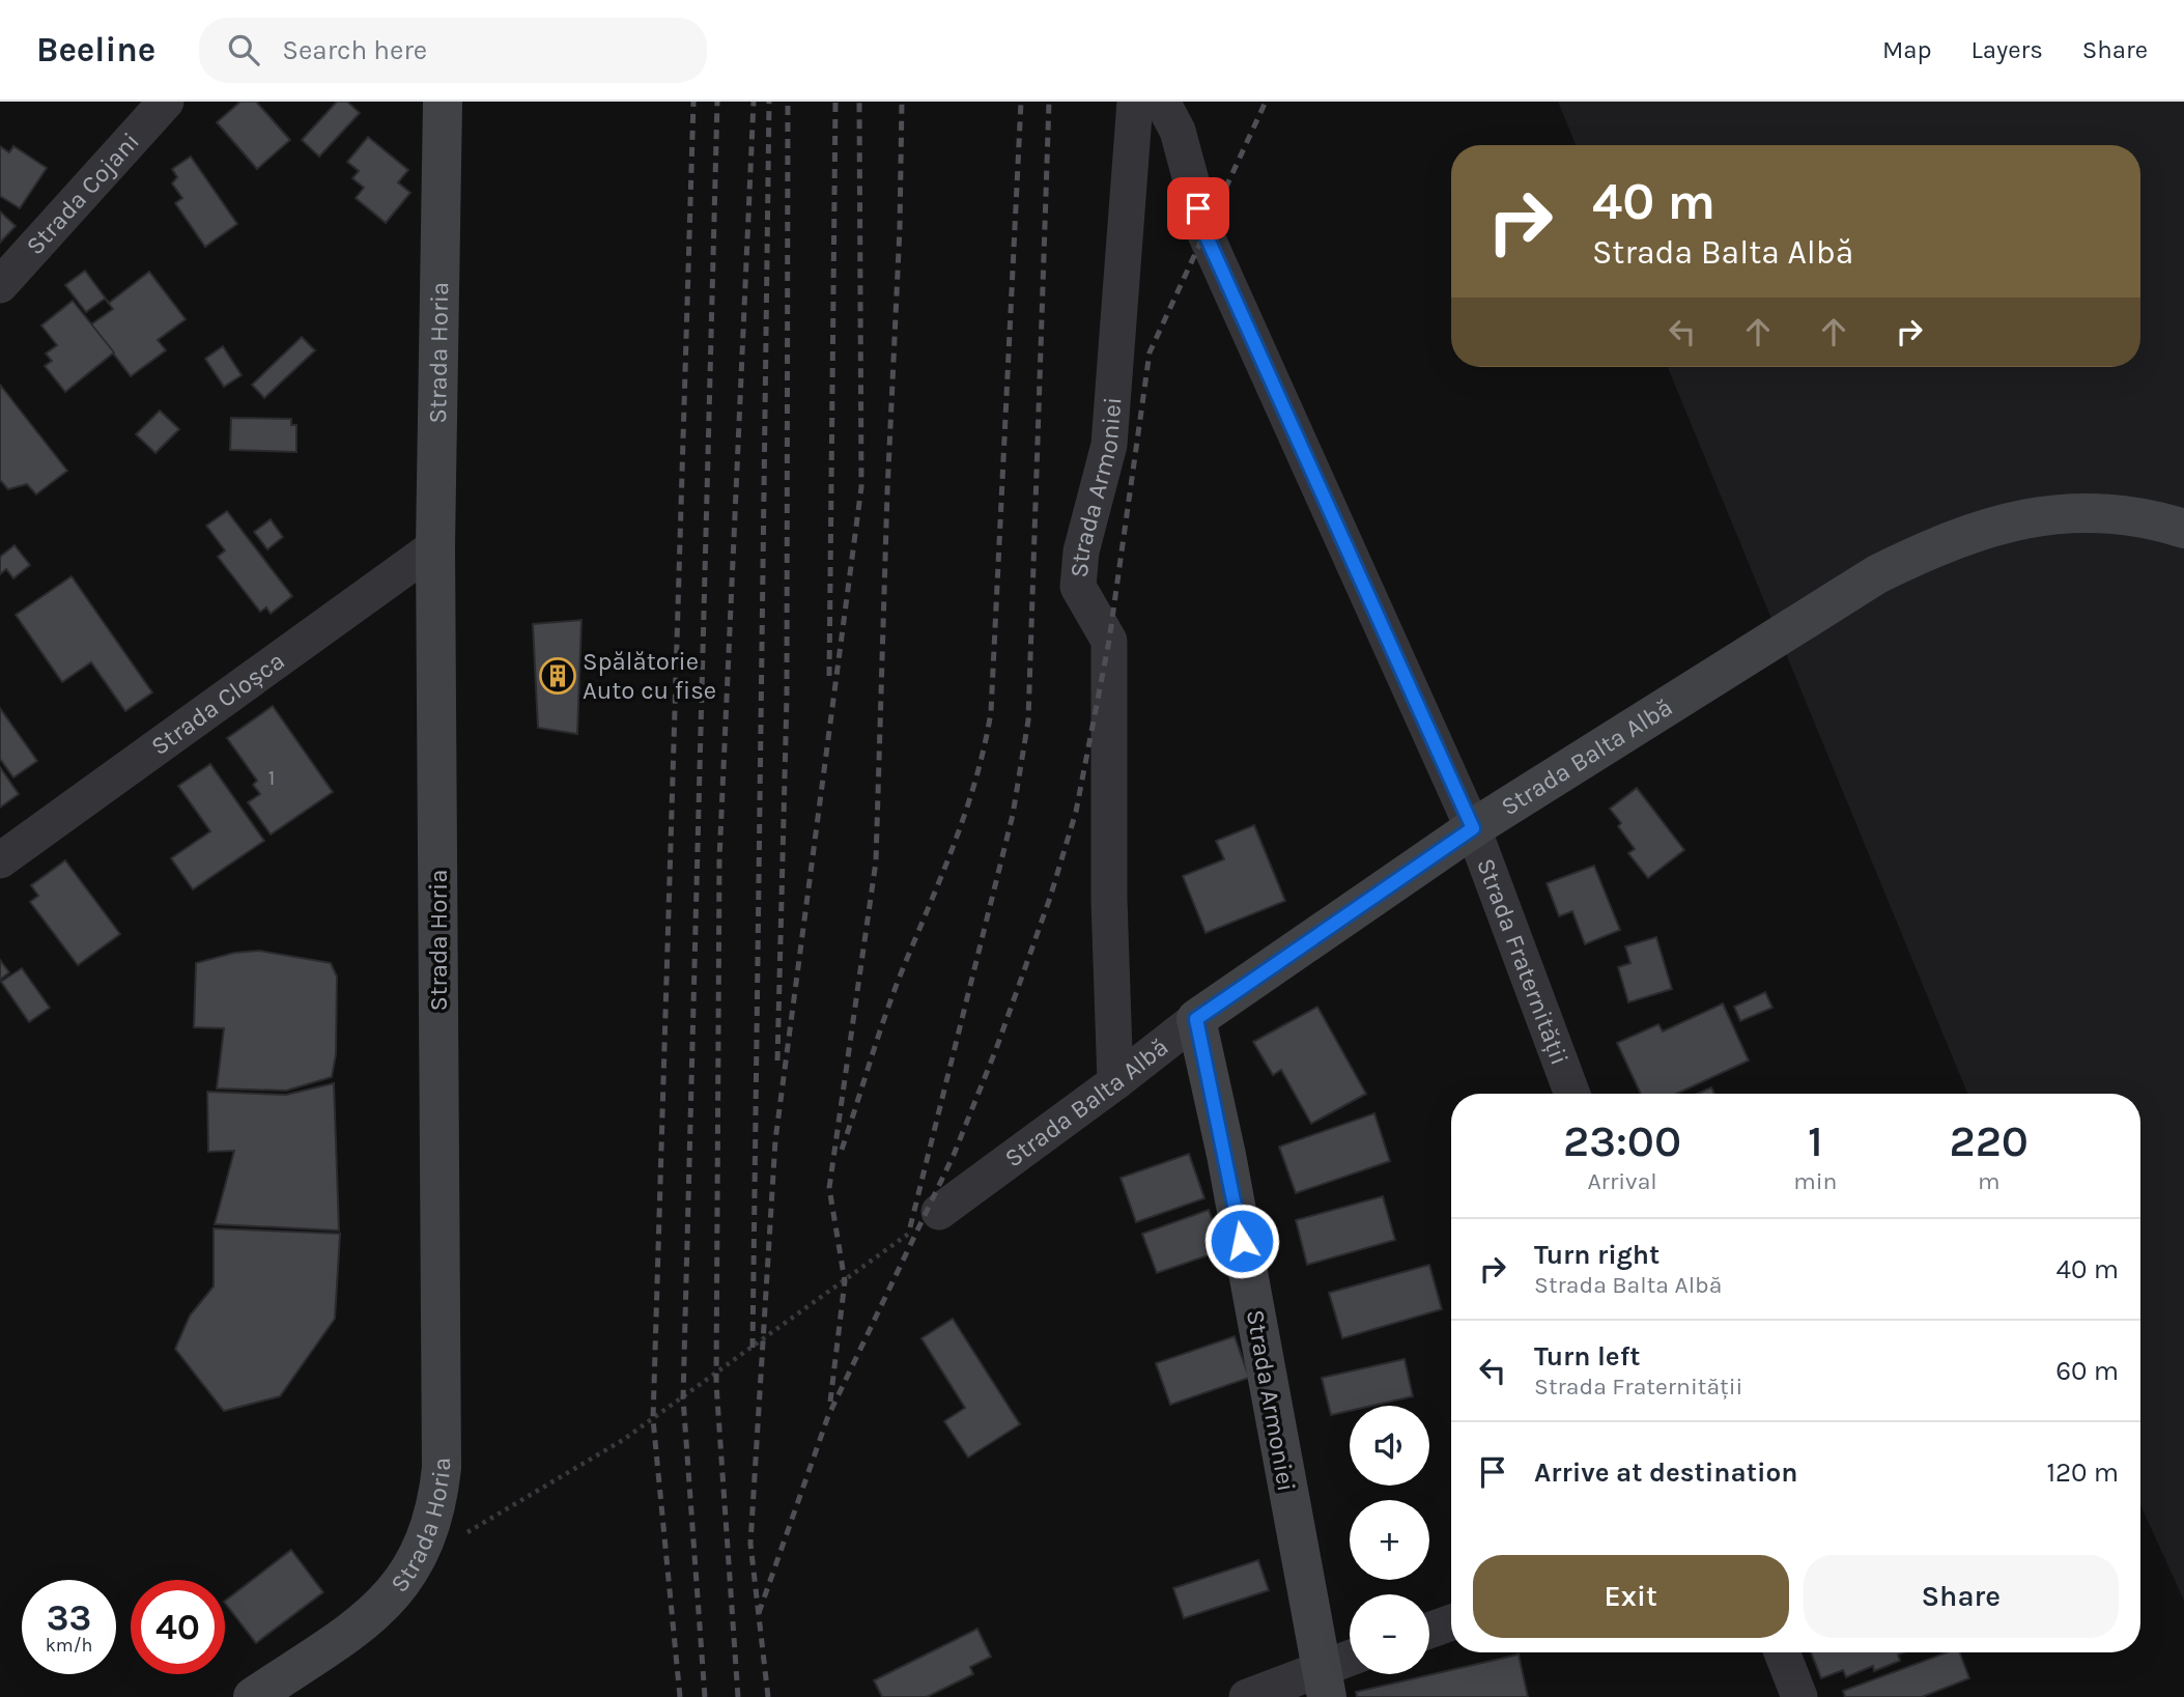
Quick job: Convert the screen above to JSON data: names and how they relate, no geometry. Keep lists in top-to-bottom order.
{
  "streets": {
    "street": [
      "Strada Cojani",
      "Strada Horia",
      "Strada Armoniei",
      "Strada Cloșca",
      "Strada Balta Albă",
      "Strada Fraternității"
    ]
  },
  "crossings": [
    ["Strada Horia", "Strada Cloșca"],
    ["Strada Armoniei", "Strada Balta Albă"],
    ["Strada Balta Albă", "Strada Fraternității"]
  ],
  "places": {
    "building": ["Spălătorie Auto cu fise"]
  },
  "house_numbers": ["1"],
  "page": {
    "header": "Beeline",
    "search": "Search here",
    "nav": ["Map", "Layers", "Share"],
    "turn": ["40 m", "Strada Balta Albă"],
    "eta": [
      "23:00",
      "Arrival",
      "1",
      "min",
      "220",
      "m"
    ],
    "list": [
      {
        "name": "Turn right",
        "note": "Strada Balta Albă",
        "value": "40 m"
      },
      {
        "name": "Turn left",
        "note": "Strada Fraternității",
        "value": "60 m"
      },
      {
        "name": "Arrive at destination",
        "value": "120 m"
      }
    ],
    "map_buttons": ["+", "−"],
    "buttons": ["Exit", "Share"],
    "speed": "33 km/h",
    "limit": "40"
  }
}
